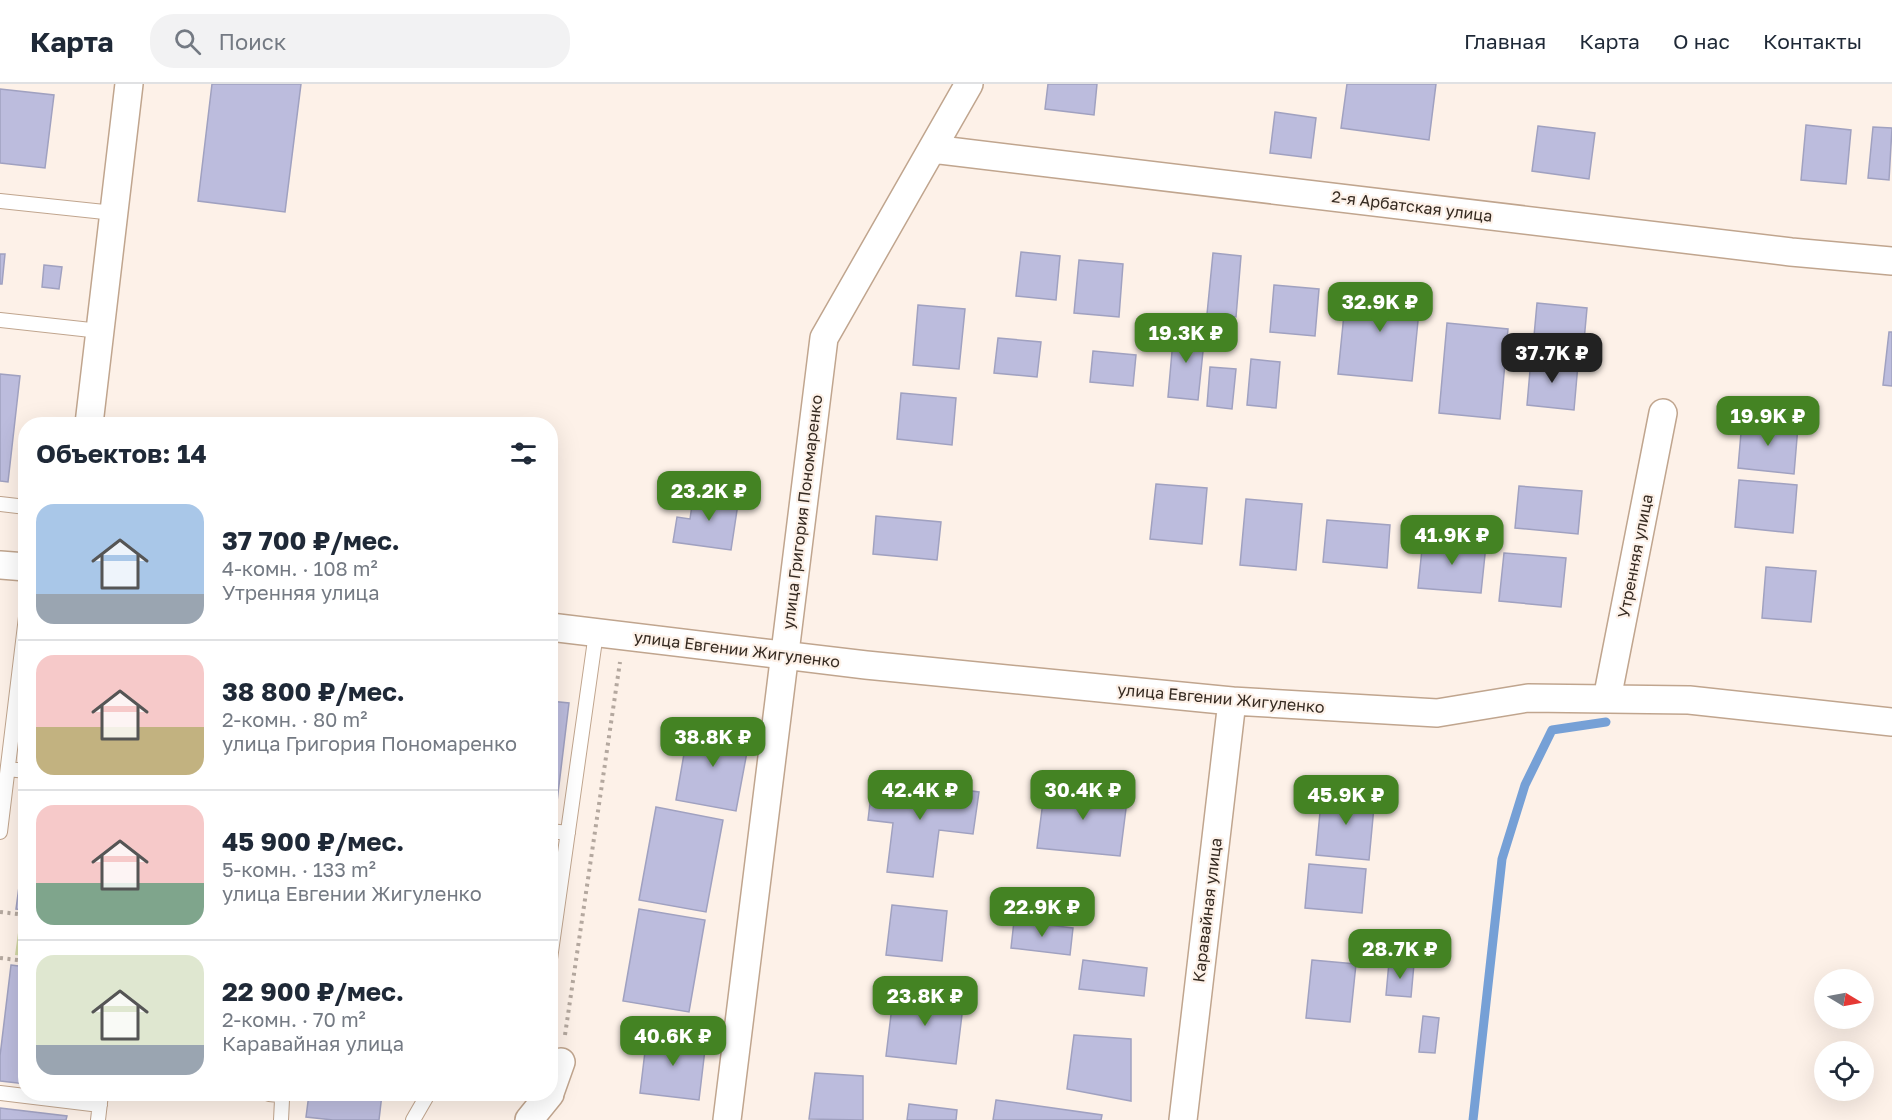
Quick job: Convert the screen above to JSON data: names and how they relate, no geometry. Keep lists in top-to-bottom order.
{
  "streets": {
    "street": [
      "2-я Арбатская улица",
      "улица Григория Пономаренко",
      "Утренняя улица",
      "улица Евгении Жигуленко",
      "Каравайная улица"
    ]
  },
  "crossings": [
    ["2-я Арбатская улица", "улица Григория Пономаренко"],
    ["улица Григория Пономаренко", "улица Евгении Жигуленко"],
    ["Утренняя улица", "улица Евгении Жигуленко"],
    ["улица Евгении Жигуленко", "Каравайная улица"]
  ],
  "north": "right",
  "page": {
    "header": "Карта",
    "search": "Поиск",
    "nav": [
      "Главная",
      "Карта",
      "О нас",
      "Контакты"
    ],
    "price": [
      "32.9K ₽",
      "19.3K ₽",
      "37.7K ₽",
      "19.9K ₽",
      "23.2K ₽",
      "41.9K ₽",
      "38.8K ₽",
      "42.4K ₽",
      "30.4K ₽",
      "45.9K ₽",
      "22.9K ₽",
      "28.7K ₽",
      "23.8K ₽",
      "40.6K ₽"
    ],
    "heading": "Объектов: 14",
    "list": [
      {
        "name": "37 700 ₽/мес.",
        "note": "4-комн. · 108 m² · Утренняя улица"
      },
      {
        "name": "38 800 ₽/мес.",
        "note": "2-комн. · 80 m² · улица Григория Пономаренко"
      },
      {
        "name": "45 900 ₽/мес.",
        "note": "5-комн. · 133 m² · улица Евгении Жигуленко"
      },
      {
        "name": "22 900 ₽/мес.",
        "note": "2-комн. · 70 m² · Каравайная улица"
      }
    ]
  }
}
